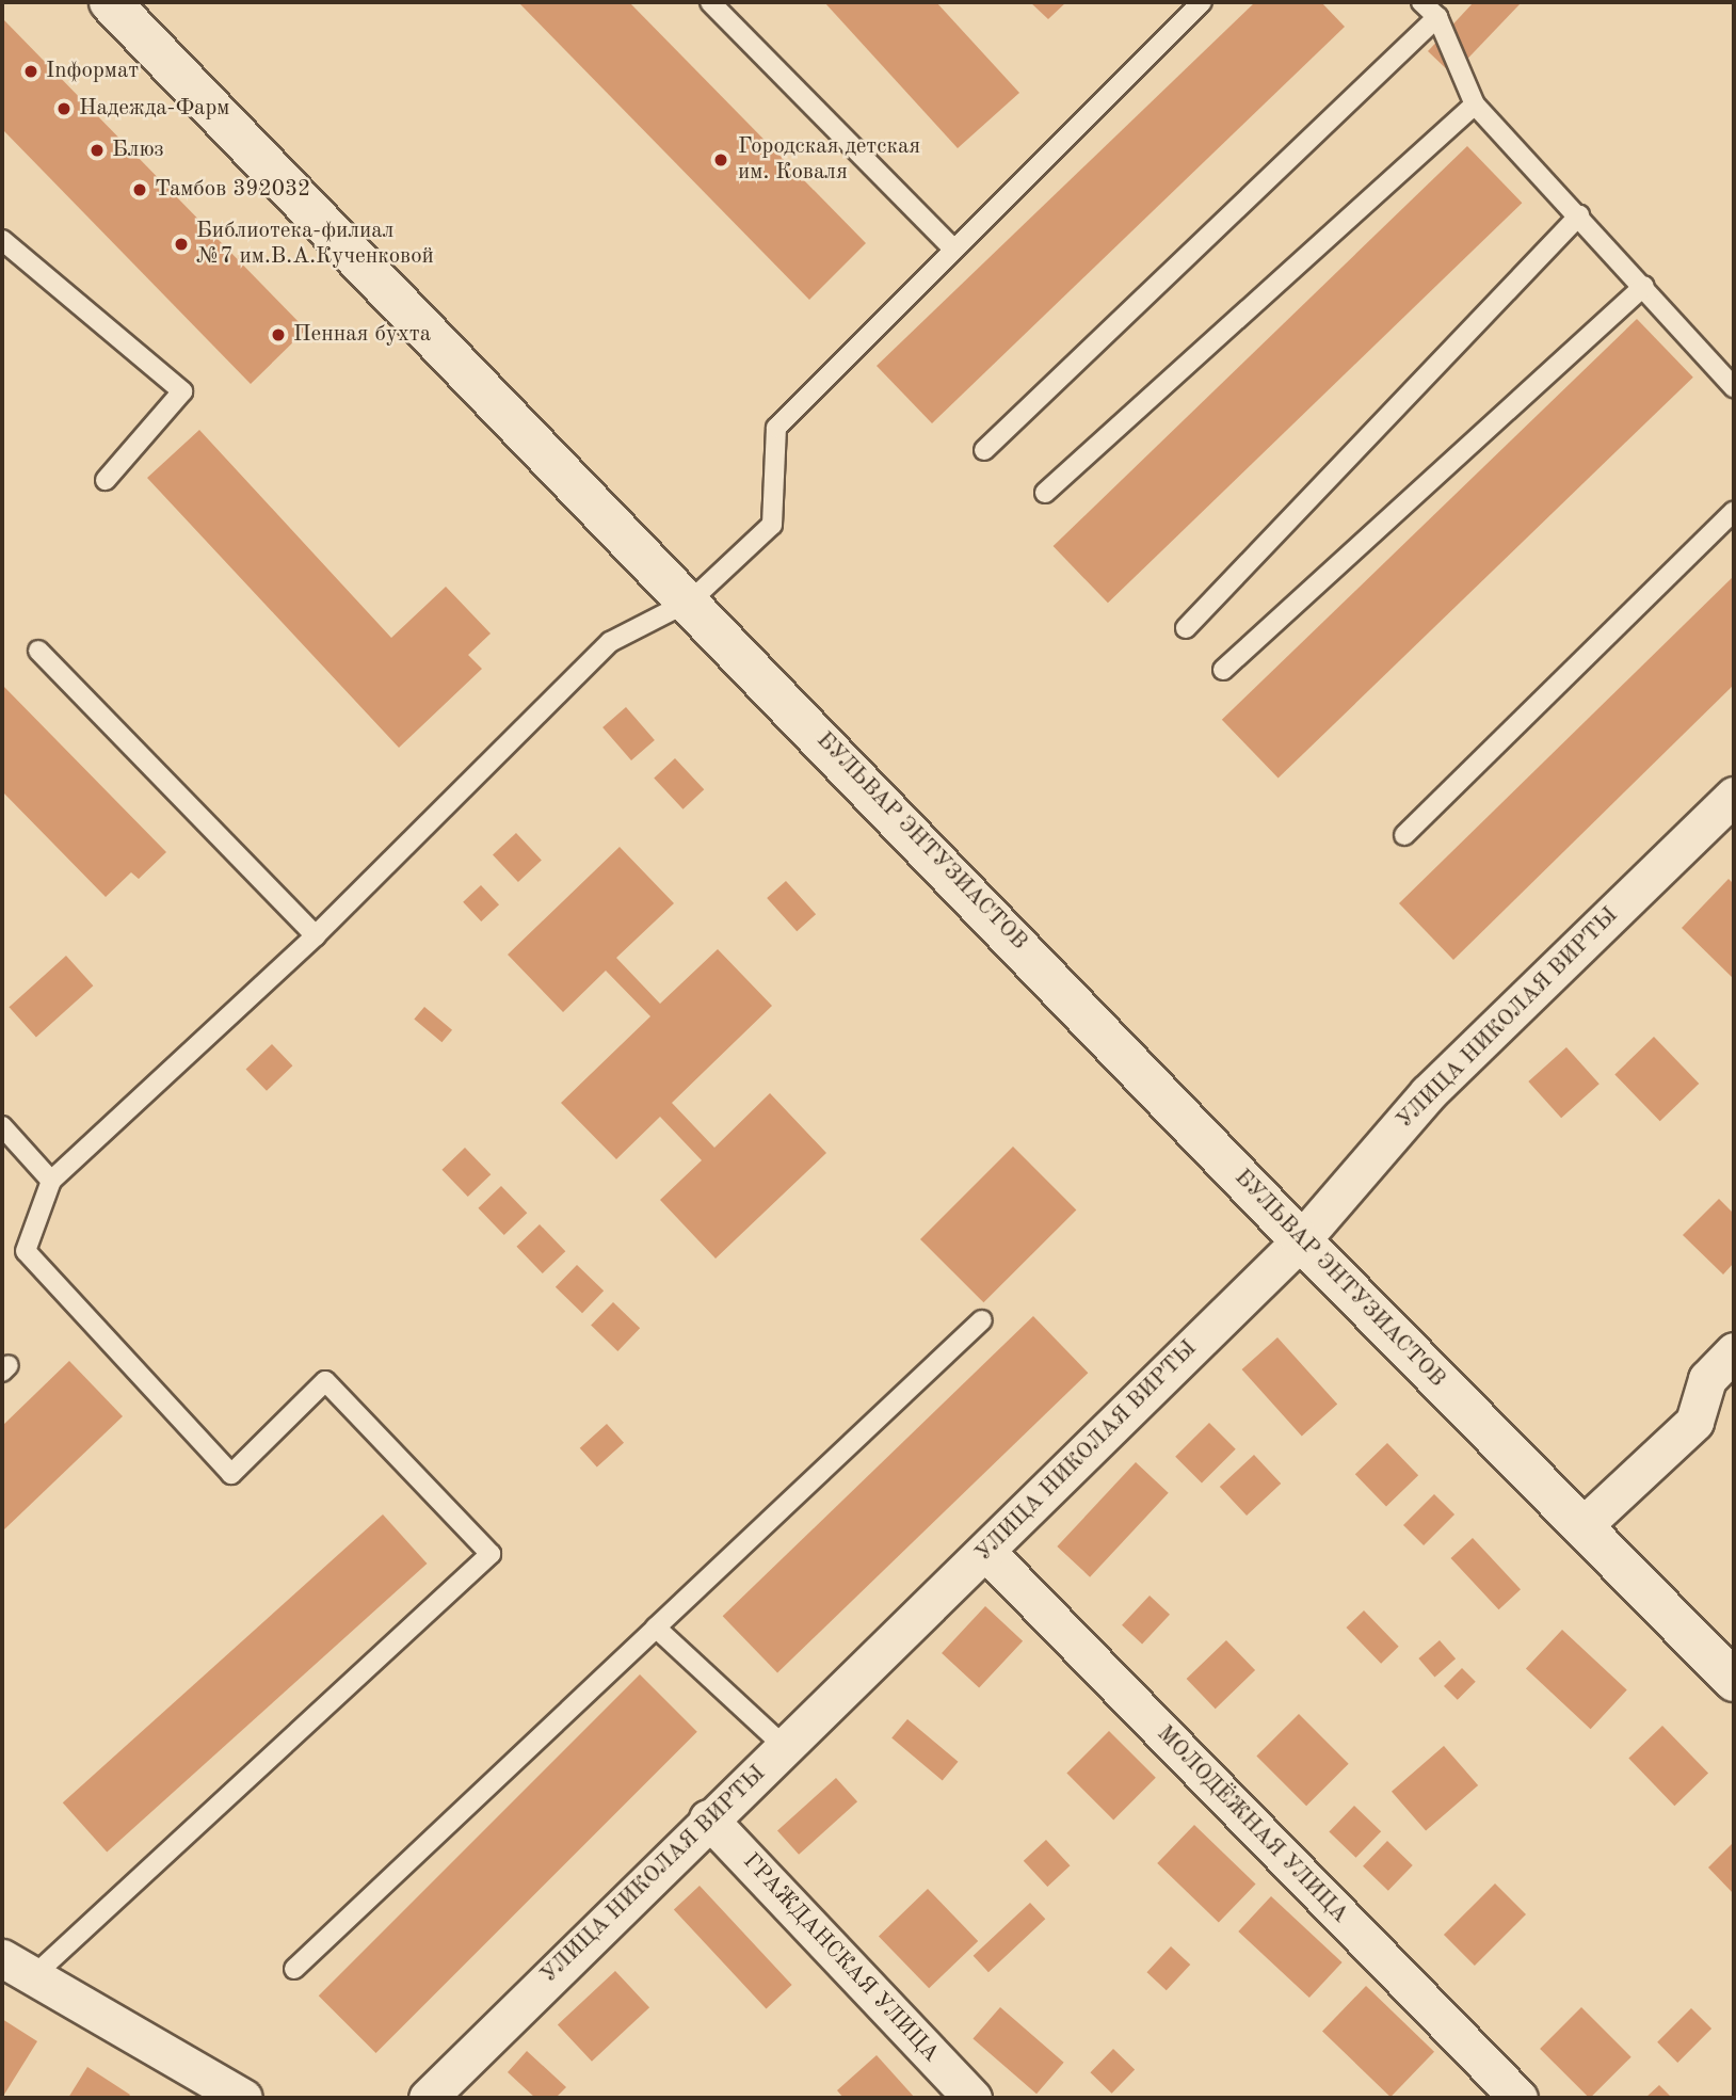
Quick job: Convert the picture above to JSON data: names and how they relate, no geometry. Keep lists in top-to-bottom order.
{
  "streets": {
    "main road": ["БУЛЬВАР ЭНТУЗИАСТОВ"],
    "street": ["УЛИЦА НИКОЛАЯ ВИРТЫ", "МОЛОДЁЖНАЯ УЛИЦА", "ГРАЖДАНСКАЯ УЛИЦА"]
  },
  "crossings": [
    ["БУЛЬВАР ЭНТУЗИАСТОВ", "УЛИЦА НИКОЛАЯ ВИРТЫ"],
    ["УЛИЦА НИКОЛАЯ ВИРТЫ", "МОЛОДЁЖНАЯ УЛИЦА"],
    ["УЛИЦА НИКОЛАЯ ВИРТЫ", "ГРАЖДАНСКАЯ УЛИЦА"]
  ],
  "places": [
    "Inформат",
    "Надежда-Фарм",
    "Блюз",
    "Городская детская им. Коваля",
    "Тамбов 392032",
    "Библиотека-филиал №7 им.В.А.Кученковой",
    "Пенная бухта"
  ]
}
